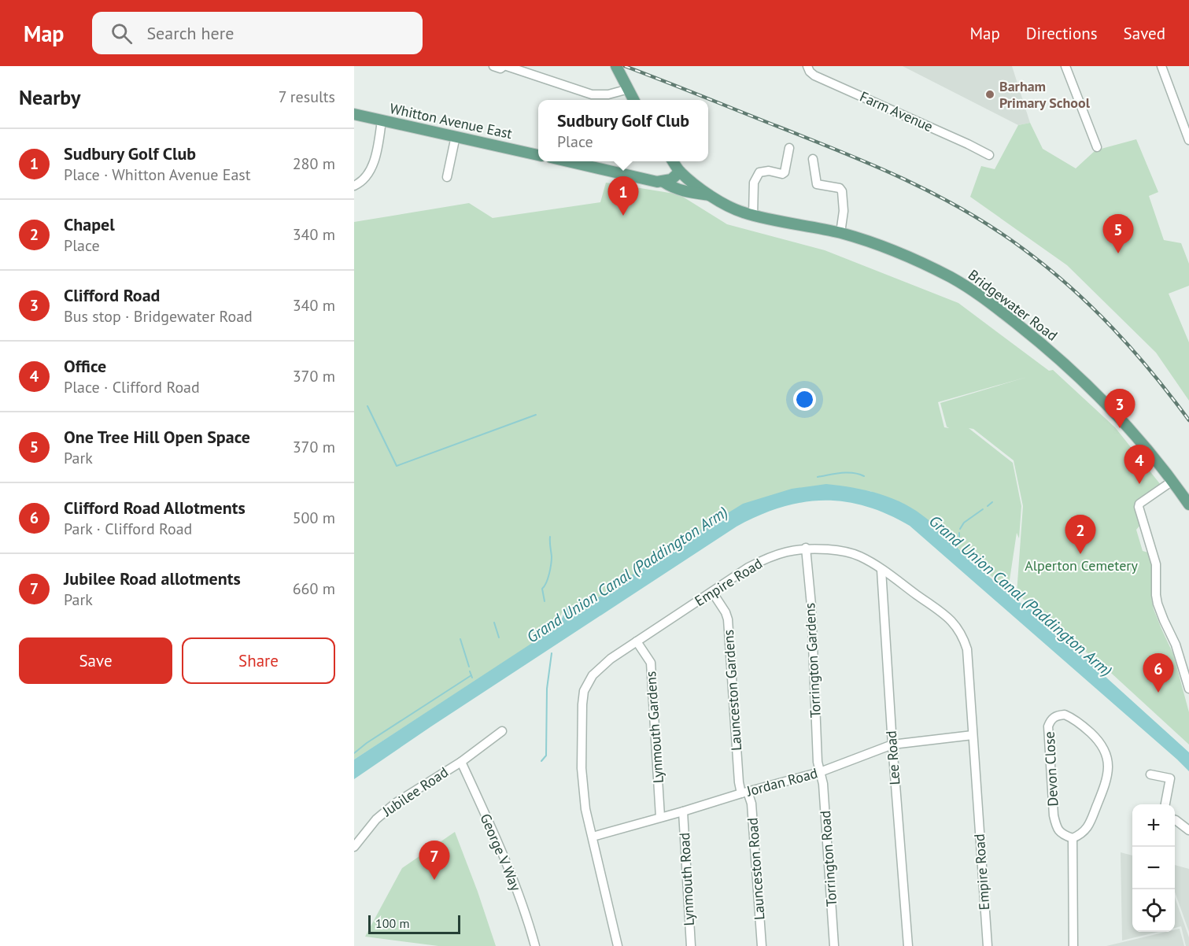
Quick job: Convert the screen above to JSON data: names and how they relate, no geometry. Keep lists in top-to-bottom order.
{
  "streets": {
    "main road": ["Whitton Avenue East", "Bridgewater Road"],
    "street": [
      "Farm Avenue",
      "Empire Road",
      "Torrington Gardens",
      "Launceston Gardens",
      "Lynmouth Gardens",
      "Lee Road",
      "Devon Close",
      "Jordan Road",
      "Jubilee Road",
      "George V Way",
      "Torrington Road",
      "Launceston Road",
      "Lynmouth Road"
    ]
  },
  "crossings": [
    ["Empire Road", "Torrington Gardens"],
    ["Empire Road", "Launceston Gardens"],
    ["Empire Road", "Lynmouth Gardens"],
    ["Empire Road", "Lee Road"],
    ["Empire Road", "Jordan Road"],
    ["Torrington Gardens", "Jordan Road"],
    ["Torrington Gardens", "Torrington Road"],
    ["Launceston Gardens", "Jordan Road"],
    ["Launceston Gardens", "Launceston Road"],
    ["Lynmouth Gardens", "Jordan Road"],
    ["Lee Road", "Jordan Road"],
    ["Jordan Road", "Torrington Road"],
    ["Jordan Road", "Launceston Road"],
    ["Jordan Road", "Lynmouth Road"],
    ["Jubilee Road", "George V Way"]
  ],
  "water": ["Grand Union Canal (Paddington Arm)"],
  "parks": ["Alperton Cemetery"],
  "places": ["Barham Primary School"],
  "scale_bar": "100 m",
  "page": {
    "header": "Map",
    "search": "Search here",
    "nav": ["Map", "Directions", "Saved"],
    "heading": ["Nearby", "7 results"],
    "popup": ["Sudbury Golf Club", "Place"],
    "list": [
      {
        "mark": "1",
        "name": "Sudbury Golf Club",
        "note": "Place · Whitton Avenue East",
        "value": "280 m"
      },
      {
        "mark": "2",
        "name": "Chapel",
        "note": "Place",
        "value": "340 m"
      },
      {
        "mark": "3",
        "name": "Clifford Road",
        "note": "Bus stop · Bridgewater Road",
        "value": "340 m"
      },
      {
        "mark": "4",
        "name": "Office",
        "note": "Place · Clifford Road",
        "value": "370 m"
      },
      {
        "mark": "5",
        "name": "One Tree Hill Open Space",
        "note": "Park",
        "value": "370 m"
      },
      {
        "mark": "6",
        "name": "Clifford Road Allotments",
        "note": "Park · Clifford Road",
        "value": "500 m"
      },
      {
        "mark": "7",
        "name": "Jubilee Road allotments",
        "note": "Park",
        "value": "660 m"
      }
    ],
    "pins": [
      "1",
      "5",
      "3",
      "4",
      "2",
      "6",
      "7"
    ],
    "buttons": ["Save", "Share"],
    "map_buttons": ["+", "−"],
    "scale": "100 m"
  }
}
